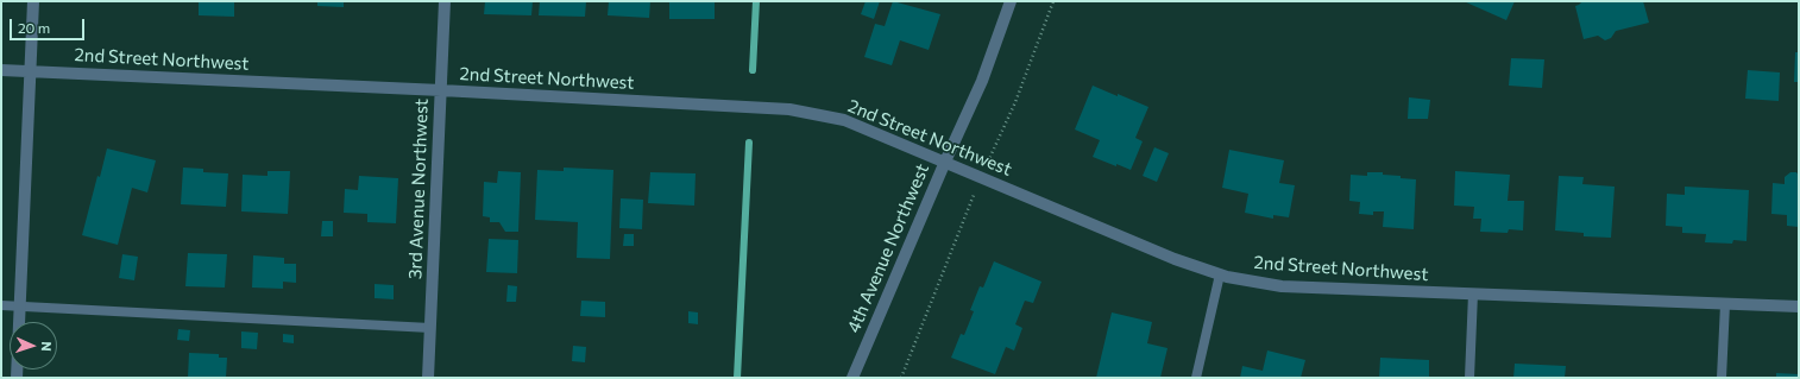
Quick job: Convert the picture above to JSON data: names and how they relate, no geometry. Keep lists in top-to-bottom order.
{
  "streets": {
    "street": ["2nd Street Northwest", "3rd Avenue Northwest", "4th Avenue Northwest"]
  },
  "crossings": [
    ["2nd Street Northwest", "3rd Avenue Northwest"],
    ["2nd Street Northwest", "4th Avenue Northwest"]
  ],
  "scale_bar": "20 m",
  "north": "right"
}
